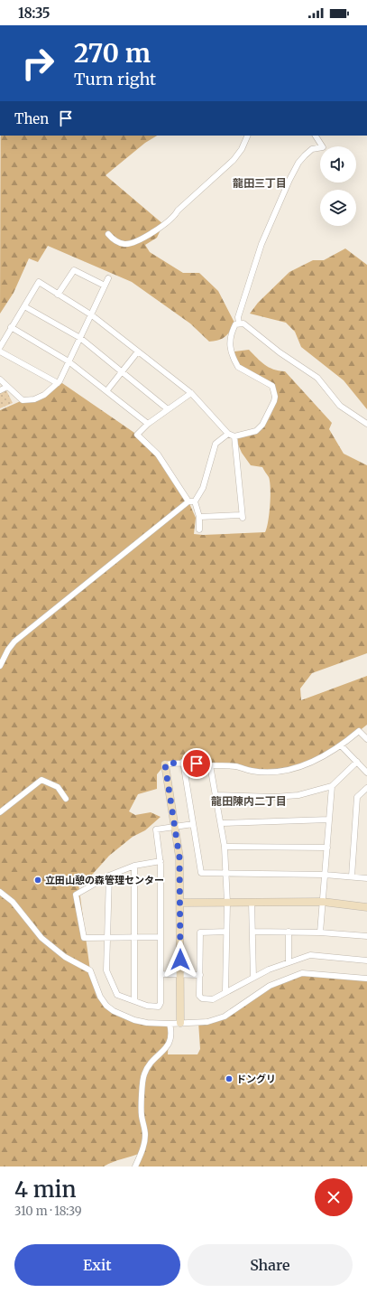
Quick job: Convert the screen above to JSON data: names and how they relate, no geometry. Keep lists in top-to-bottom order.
{
  "districts": ["龍田三丁目", "龍田陳内二丁目"],
  "places": ["立田山憩の森管理センター", "ドングリ"],
  "page": {
    "status": "18:35",
    "turn": ["270 m", "Turn right"],
    "then": "Then",
    "heading": ["4 min", "310 m · 18:39"],
    "buttons": ["Exit", "Share"]
  }
}
